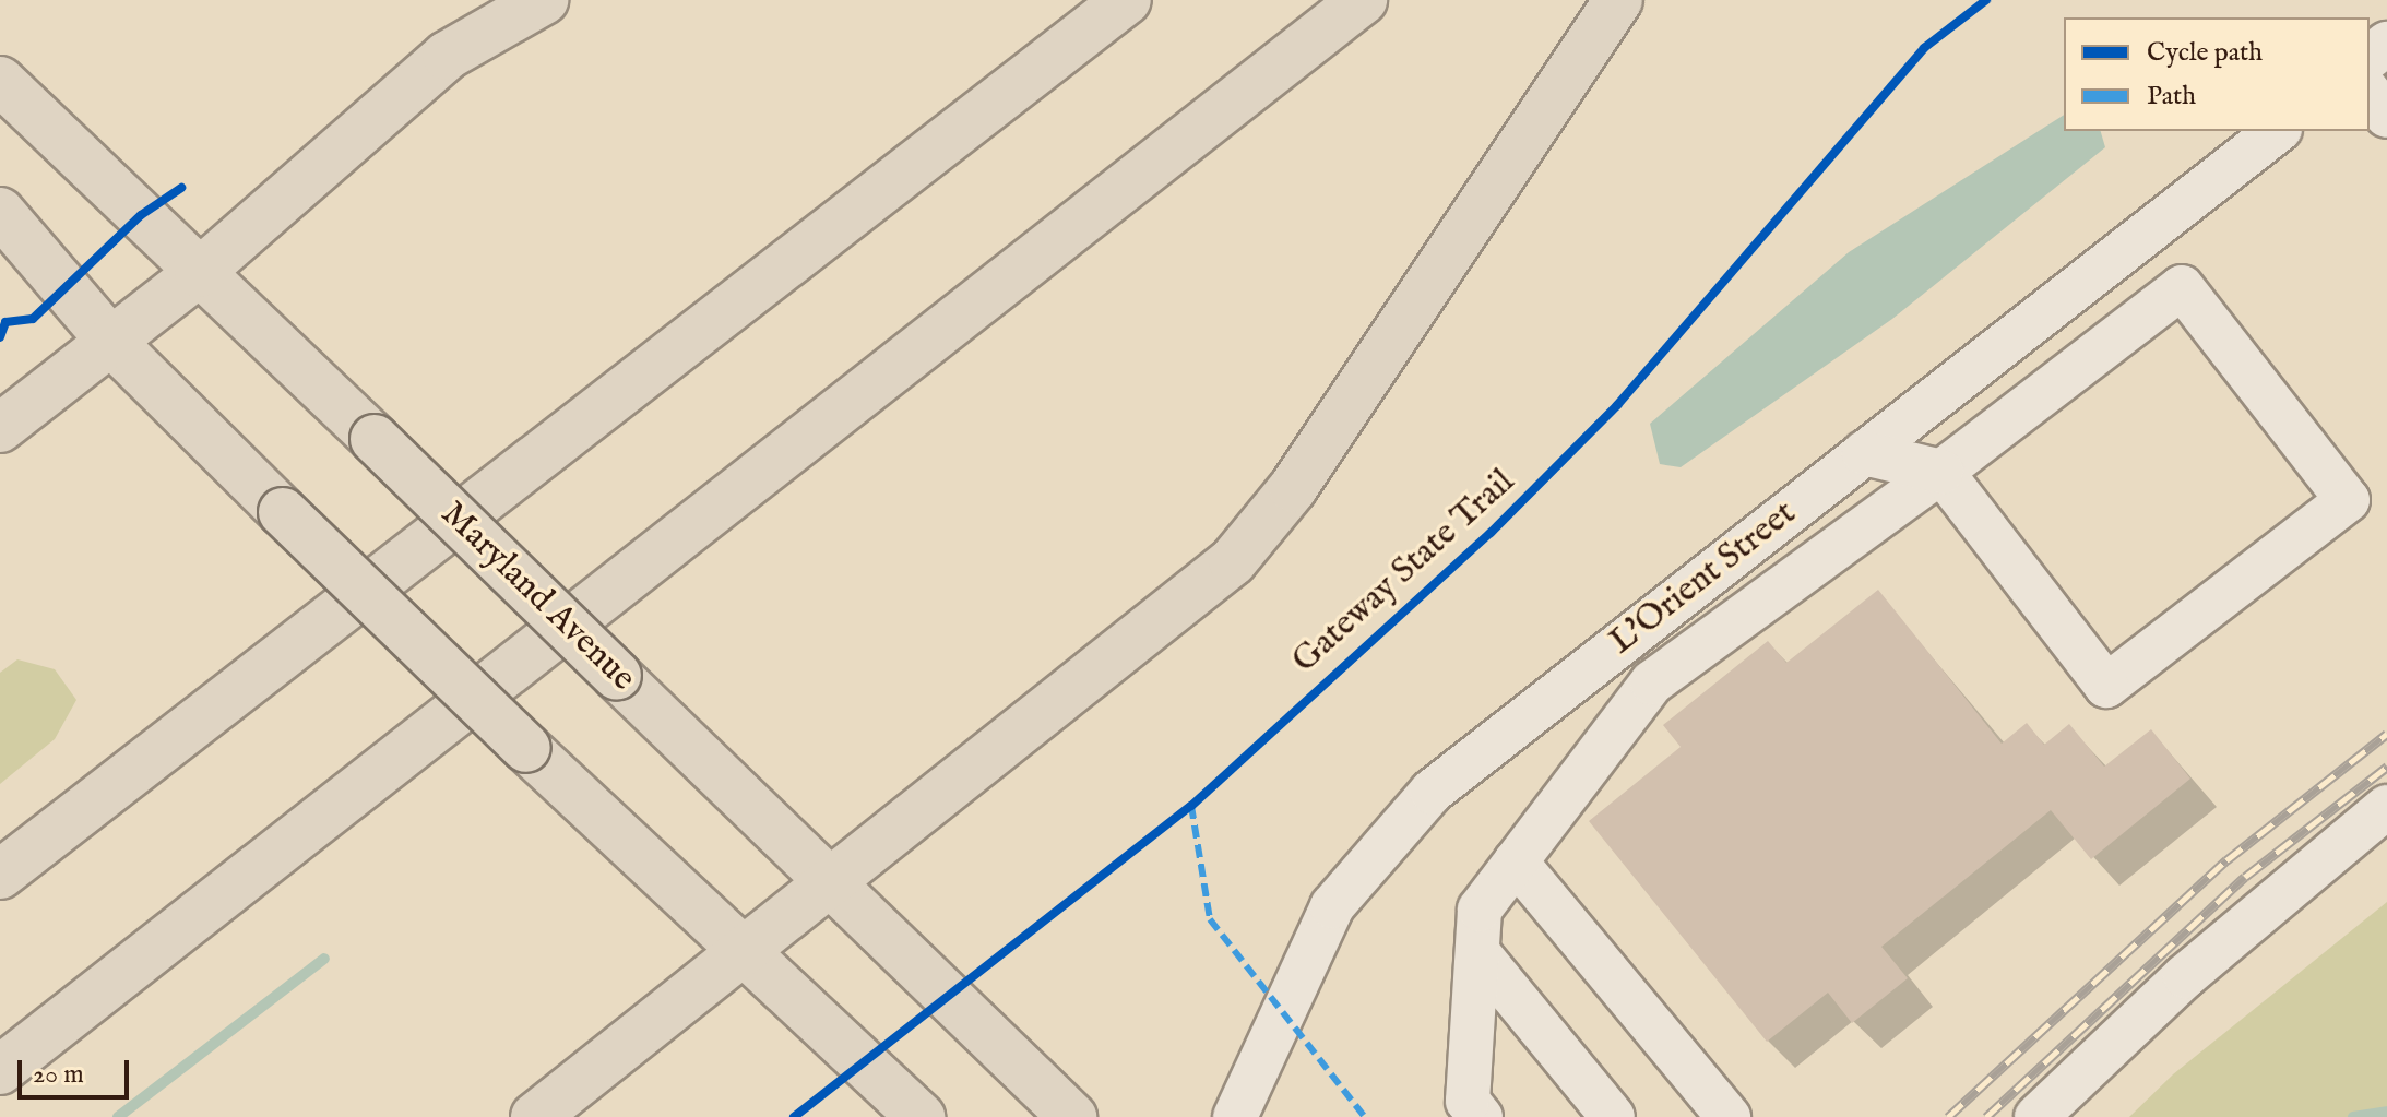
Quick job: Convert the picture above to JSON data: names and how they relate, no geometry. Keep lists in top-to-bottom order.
{
  "streets": {
    "main road": ["Maryland Avenue"],
    "lane": ["L'Orient Street"],
    "cycle path": ["Gateway State Trail"]
  },
  "legend": ["Cycle path", "Path"],
  "scale_bar": "20 m"
}
